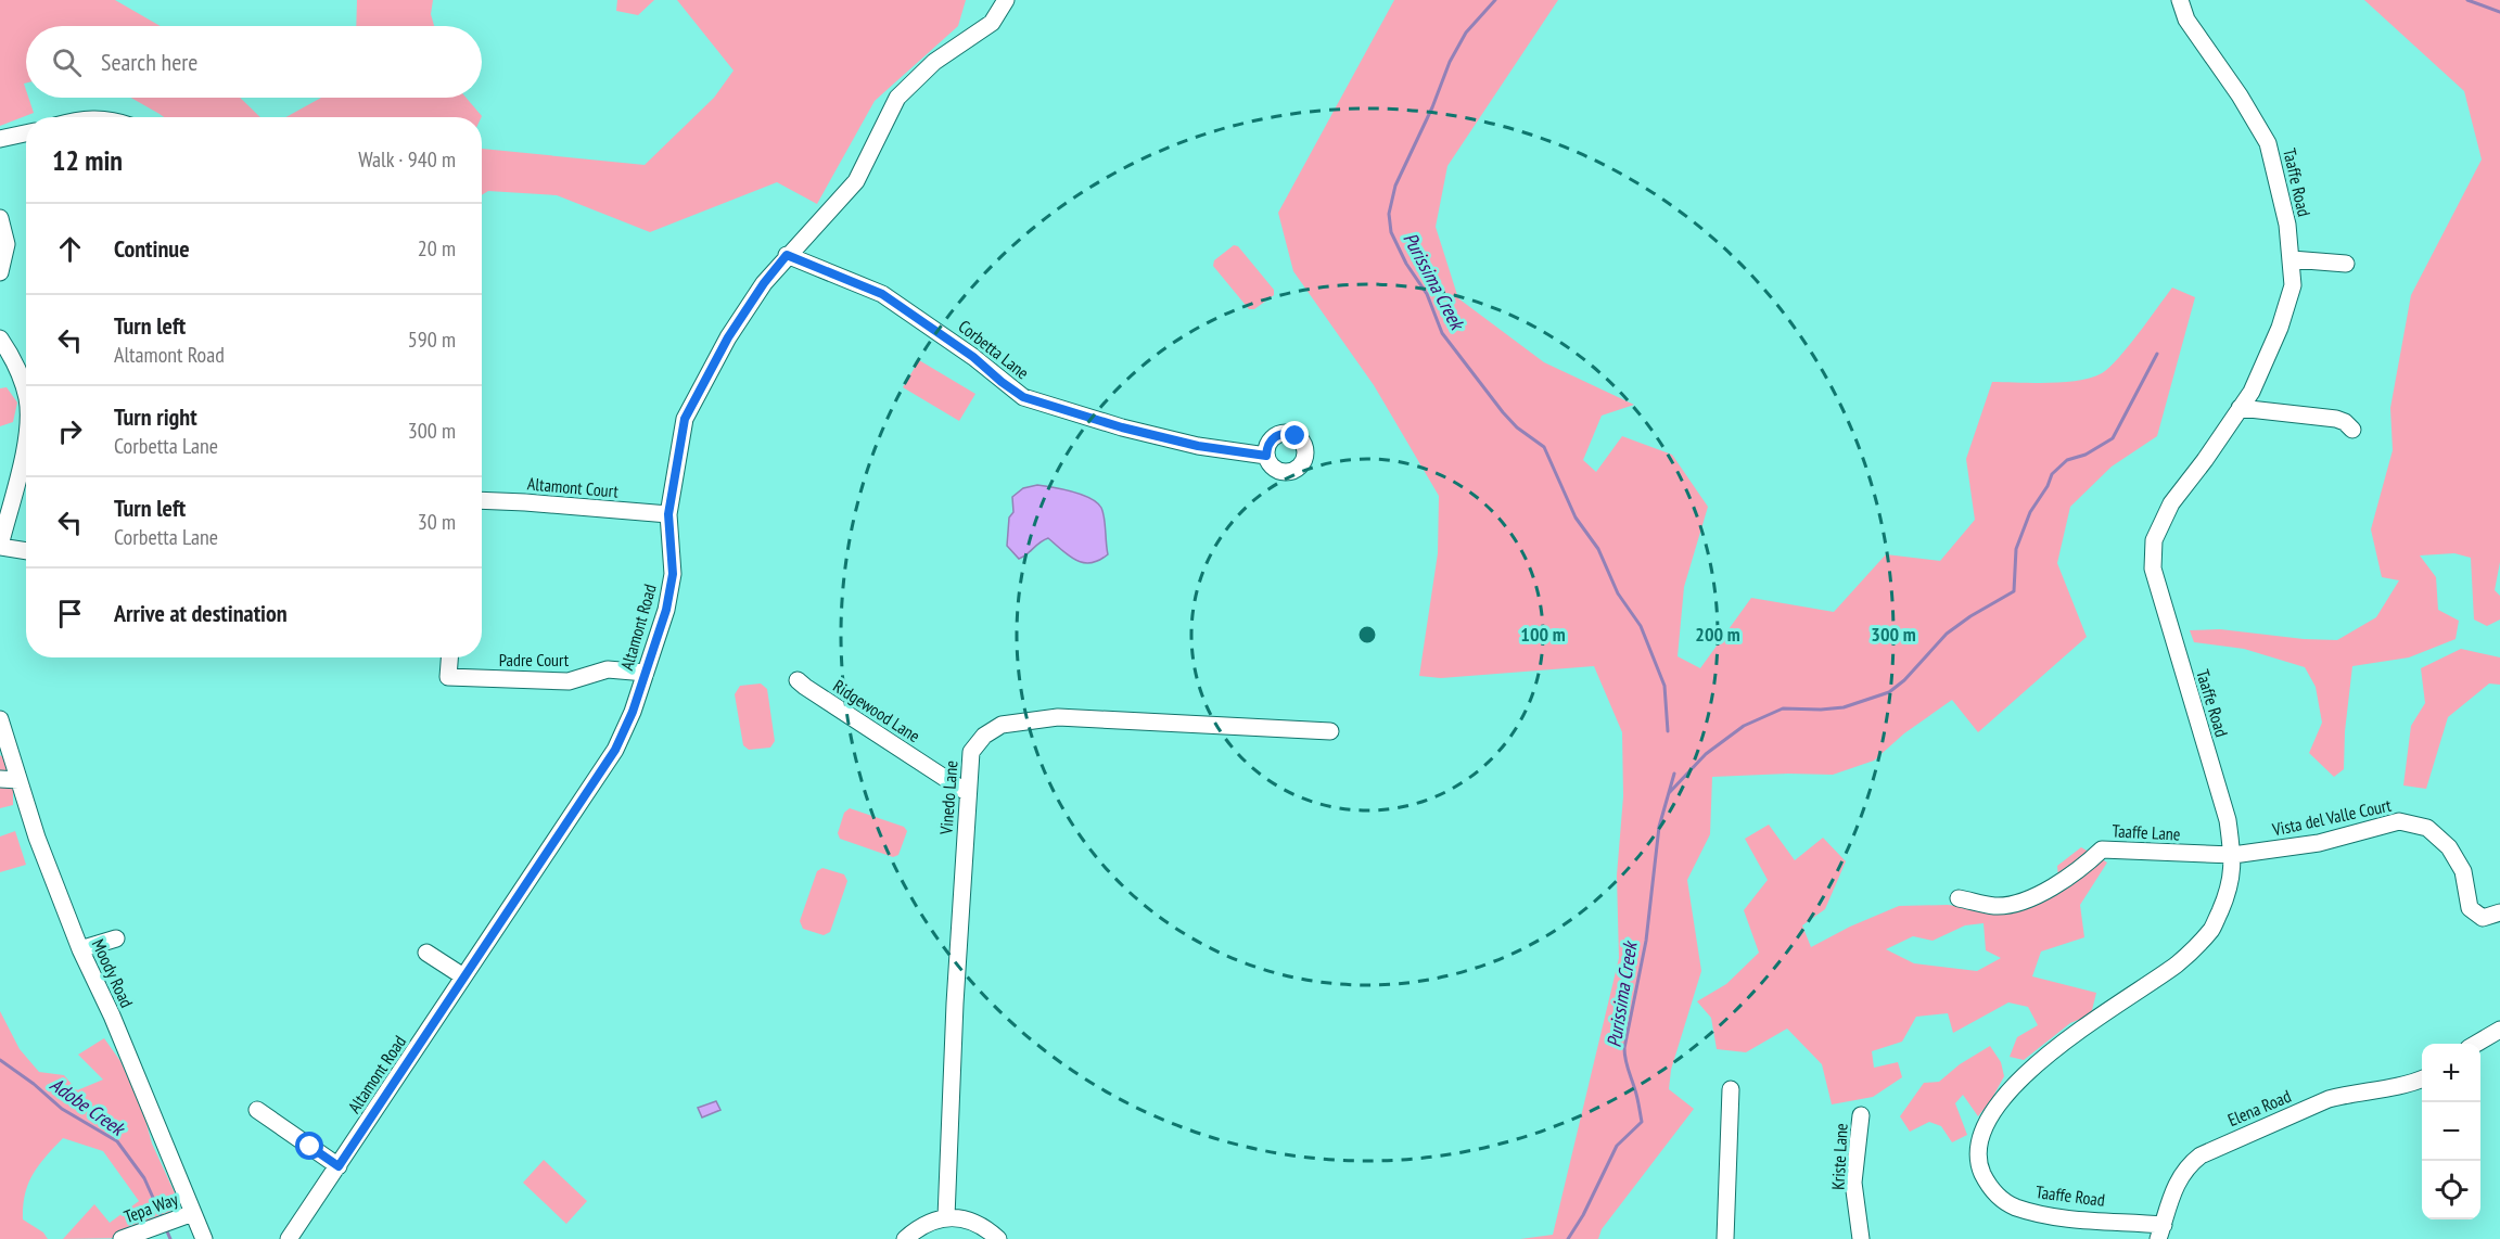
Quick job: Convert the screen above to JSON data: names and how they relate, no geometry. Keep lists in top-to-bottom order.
{
  "streets": {
    "street": [
      "Taaffe Road",
      "Corbetta Lane",
      "Altamont Court",
      "Altamont Road",
      "Padre Court",
      "Ridgewood Lane",
      "Vinedo Lane",
      "Vista del Valle Court",
      "Taaffe Lane",
      "Moody Road",
      "Elena Road",
      "Kriste Lane",
      "Tepa Way"
    ]
  },
  "crossings": [
    ["Taaffe Road", "Vista del Valle Court"],
    ["Taaffe Road", "Taaffe Lane"],
    ["Taaffe Road", "Elena Road"],
    ["Corbetta Lane", "Altamont Road"],
    ["Altamont Court", "Altamont Road"],
    ["Altamont Road", "Padre Court"],
    ["Ridgewood Lane", "Vinedo Lane"],
    ["Vista del Valle Court", "Taaffe Lane"],
    ["Moody Road", "Tepa Way"]
  ],
  "water": ["Purissima Creek", "Adobe Creek"],
  "page": {
    "search": "Search here",
    "heading": ["12 min", "Walk · 940 m"],
    "list": [
      ["Continue", "20 m"],
      ["Turn left", "Altamont Road", "590 m"],
      ["Turn right", "Corbetta Lane", "300 m"],
      ["Turn left", "Corbetta Lane", "30 m"],
      "Arrive at destination"
    ],
    "map_buttons": ["+", "−"]
  },
  "rings": ["100 m", "200 m", "300 m"]
}
